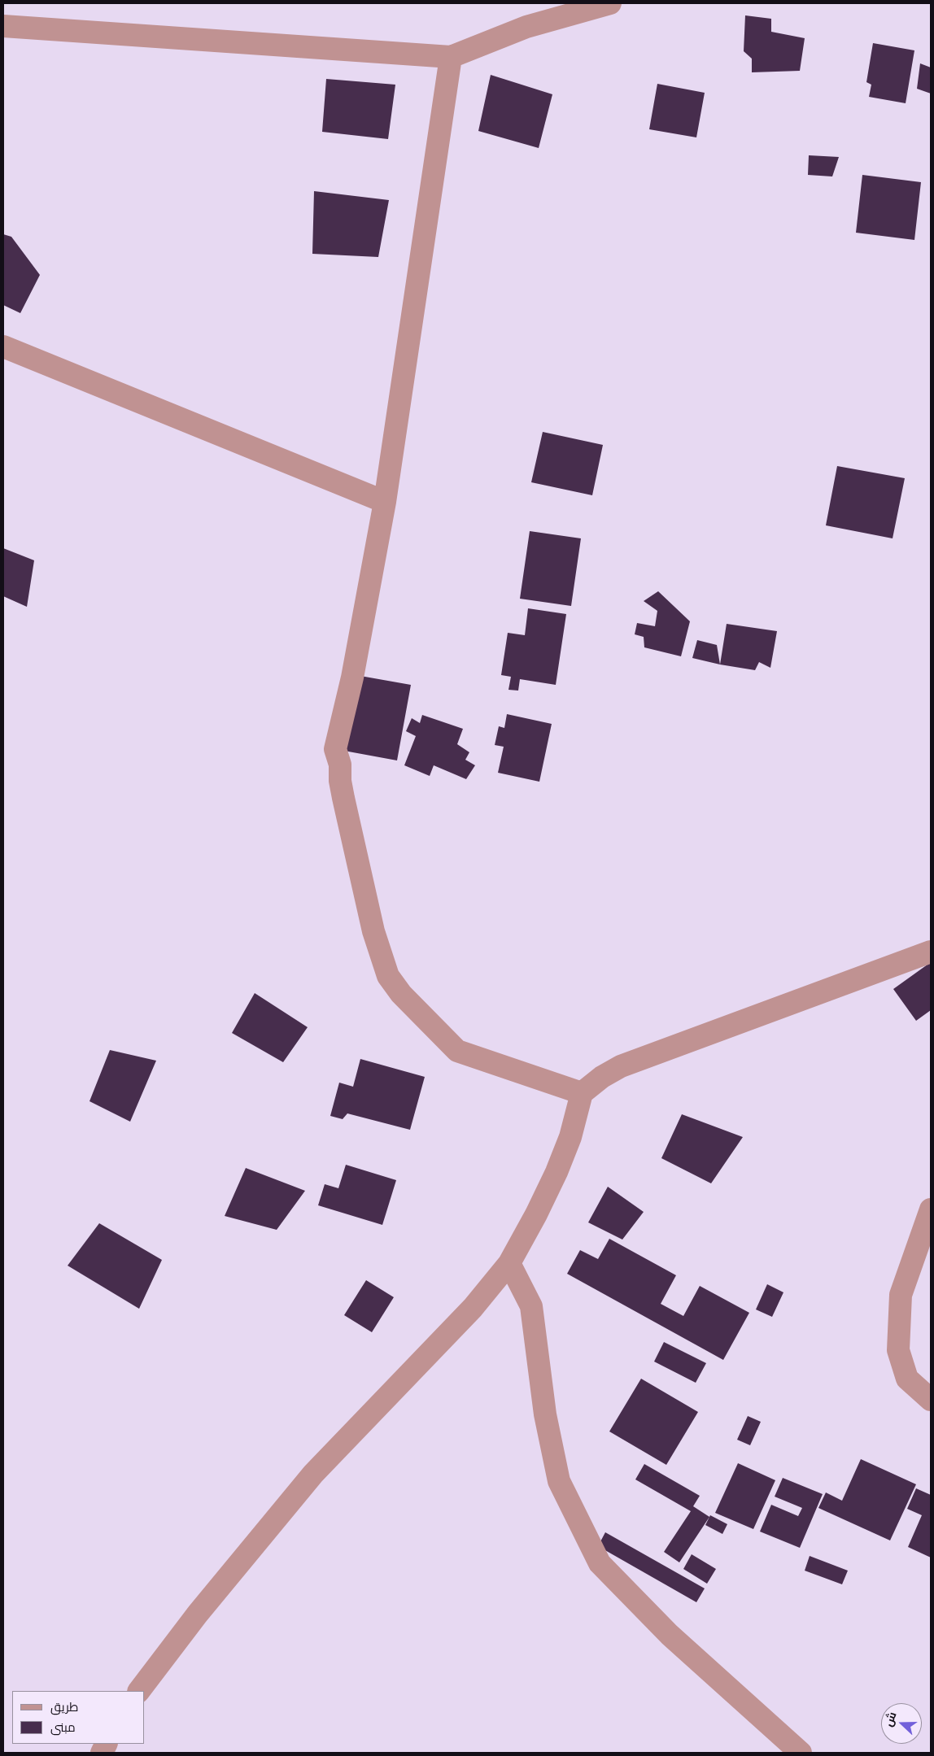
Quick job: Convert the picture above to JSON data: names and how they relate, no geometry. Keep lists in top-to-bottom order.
{
  "legend": ["طريق", "مبنى"],
  "north": "left"
}
